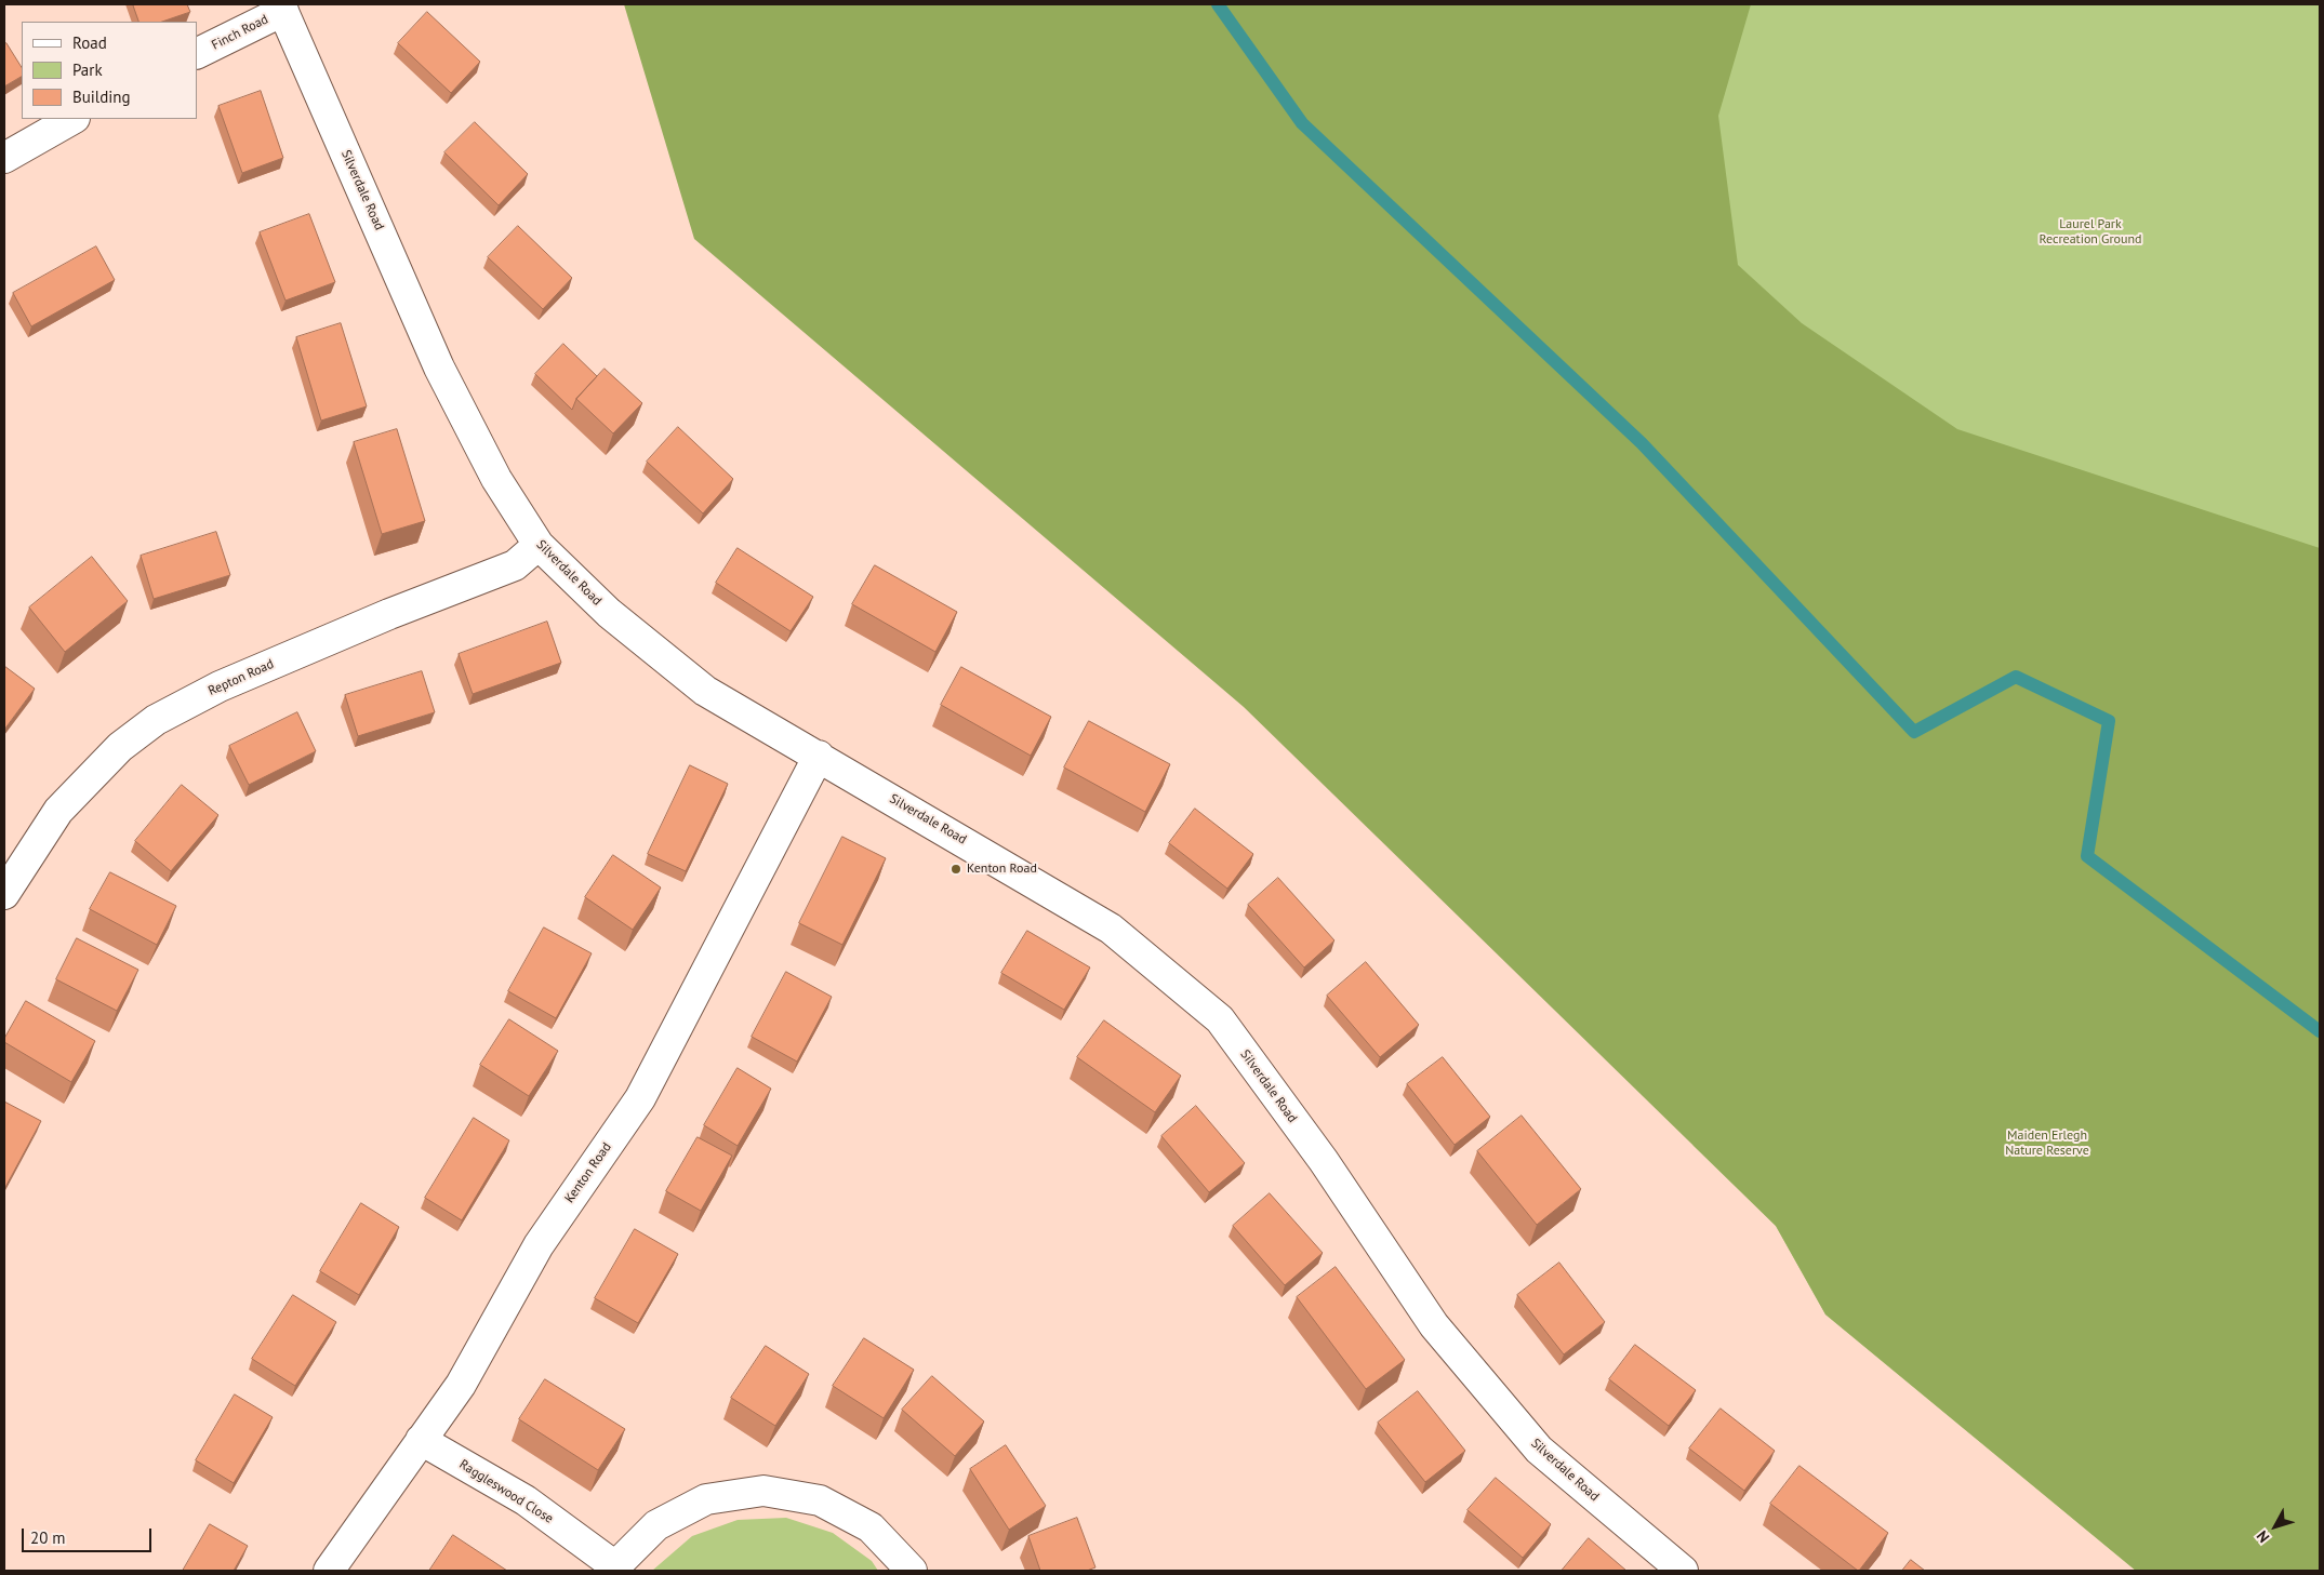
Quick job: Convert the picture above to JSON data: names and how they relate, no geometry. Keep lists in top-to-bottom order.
{
  "streets": {
    "street": [
      "Finch Road",
      "Silverdale Road",
      "Repton Road",
      "Kenton Road",
      "Raggleswood Close"
    ]
  },
  "crossings": [
    ["Finch Road", "Silverdale Road"],
    ["Silverdale Road", "Repton Road"],
    ["Silverdale Road", "Kenton Road"],
    ["Kenton Road", "Raggleswood Close"]
  ],
  "parks": ["Laurel Park Recreation Ground", "Maiden Erlegh Nature Reserve"],
  "places": ["Kenton Road"],
  "legend": ["Road", "Park", "Building"],
  "scale_bar": "20 m",
  "north": "bottom left"
}
